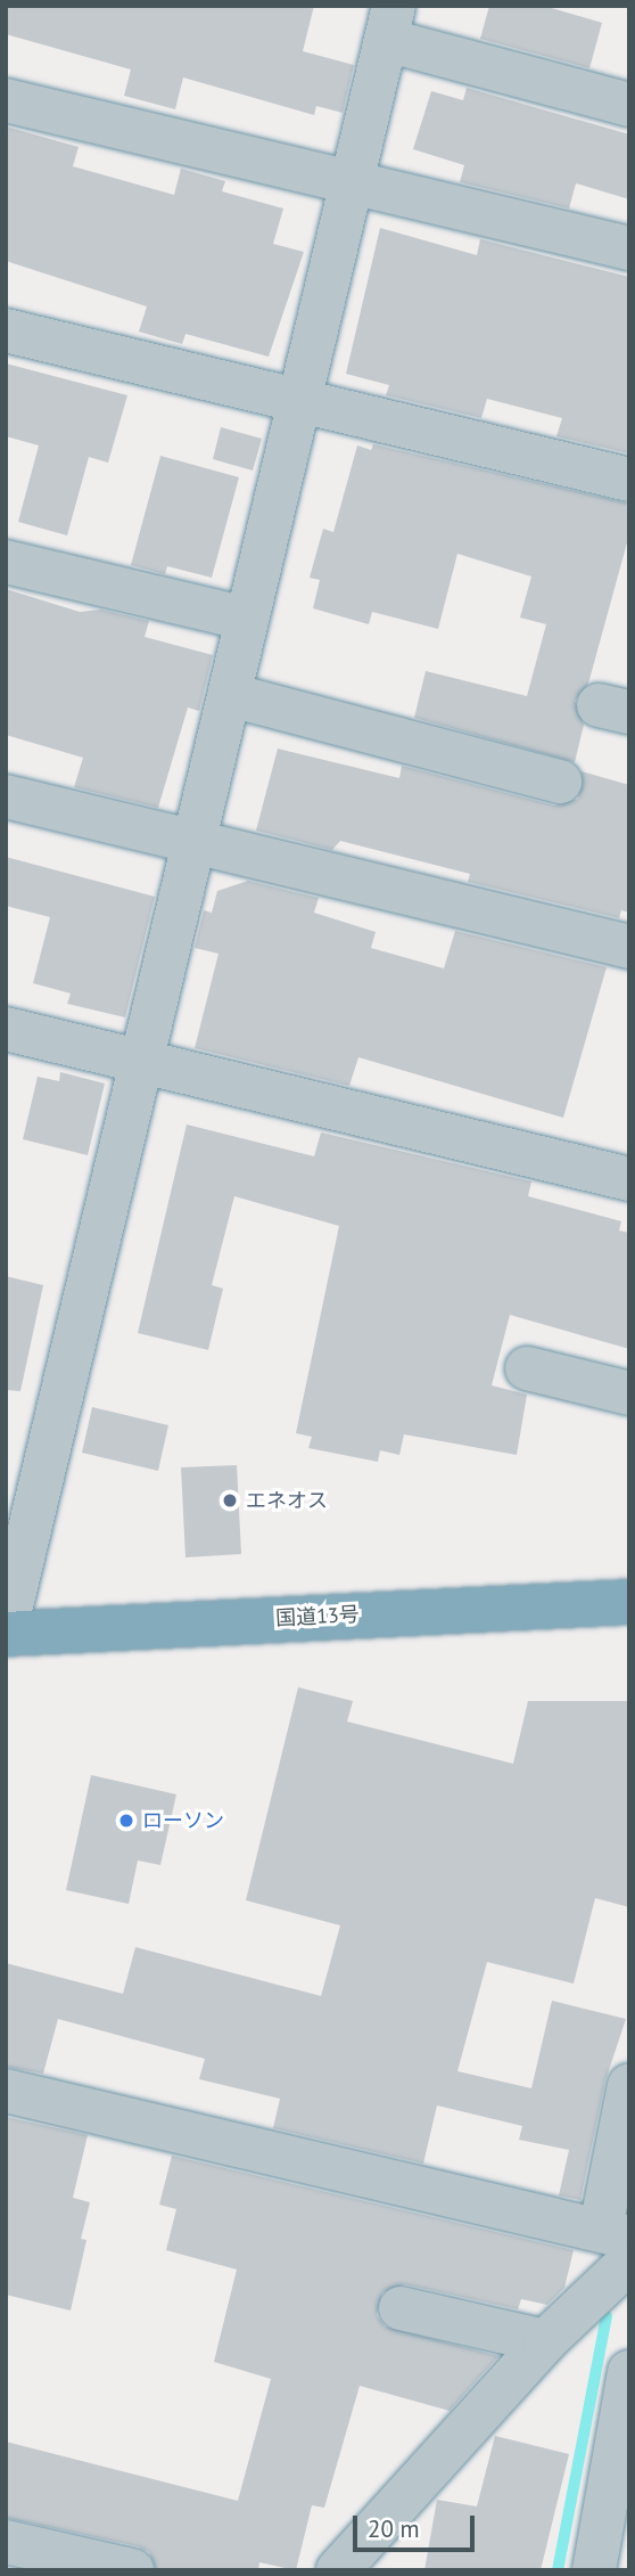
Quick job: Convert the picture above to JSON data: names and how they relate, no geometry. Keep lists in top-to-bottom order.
{
  "streets": {
    "highway": ["国道13号"]
  },
  "places": ["エネオス", "ローソン"],
  "scale_bar": "20 m"
}
